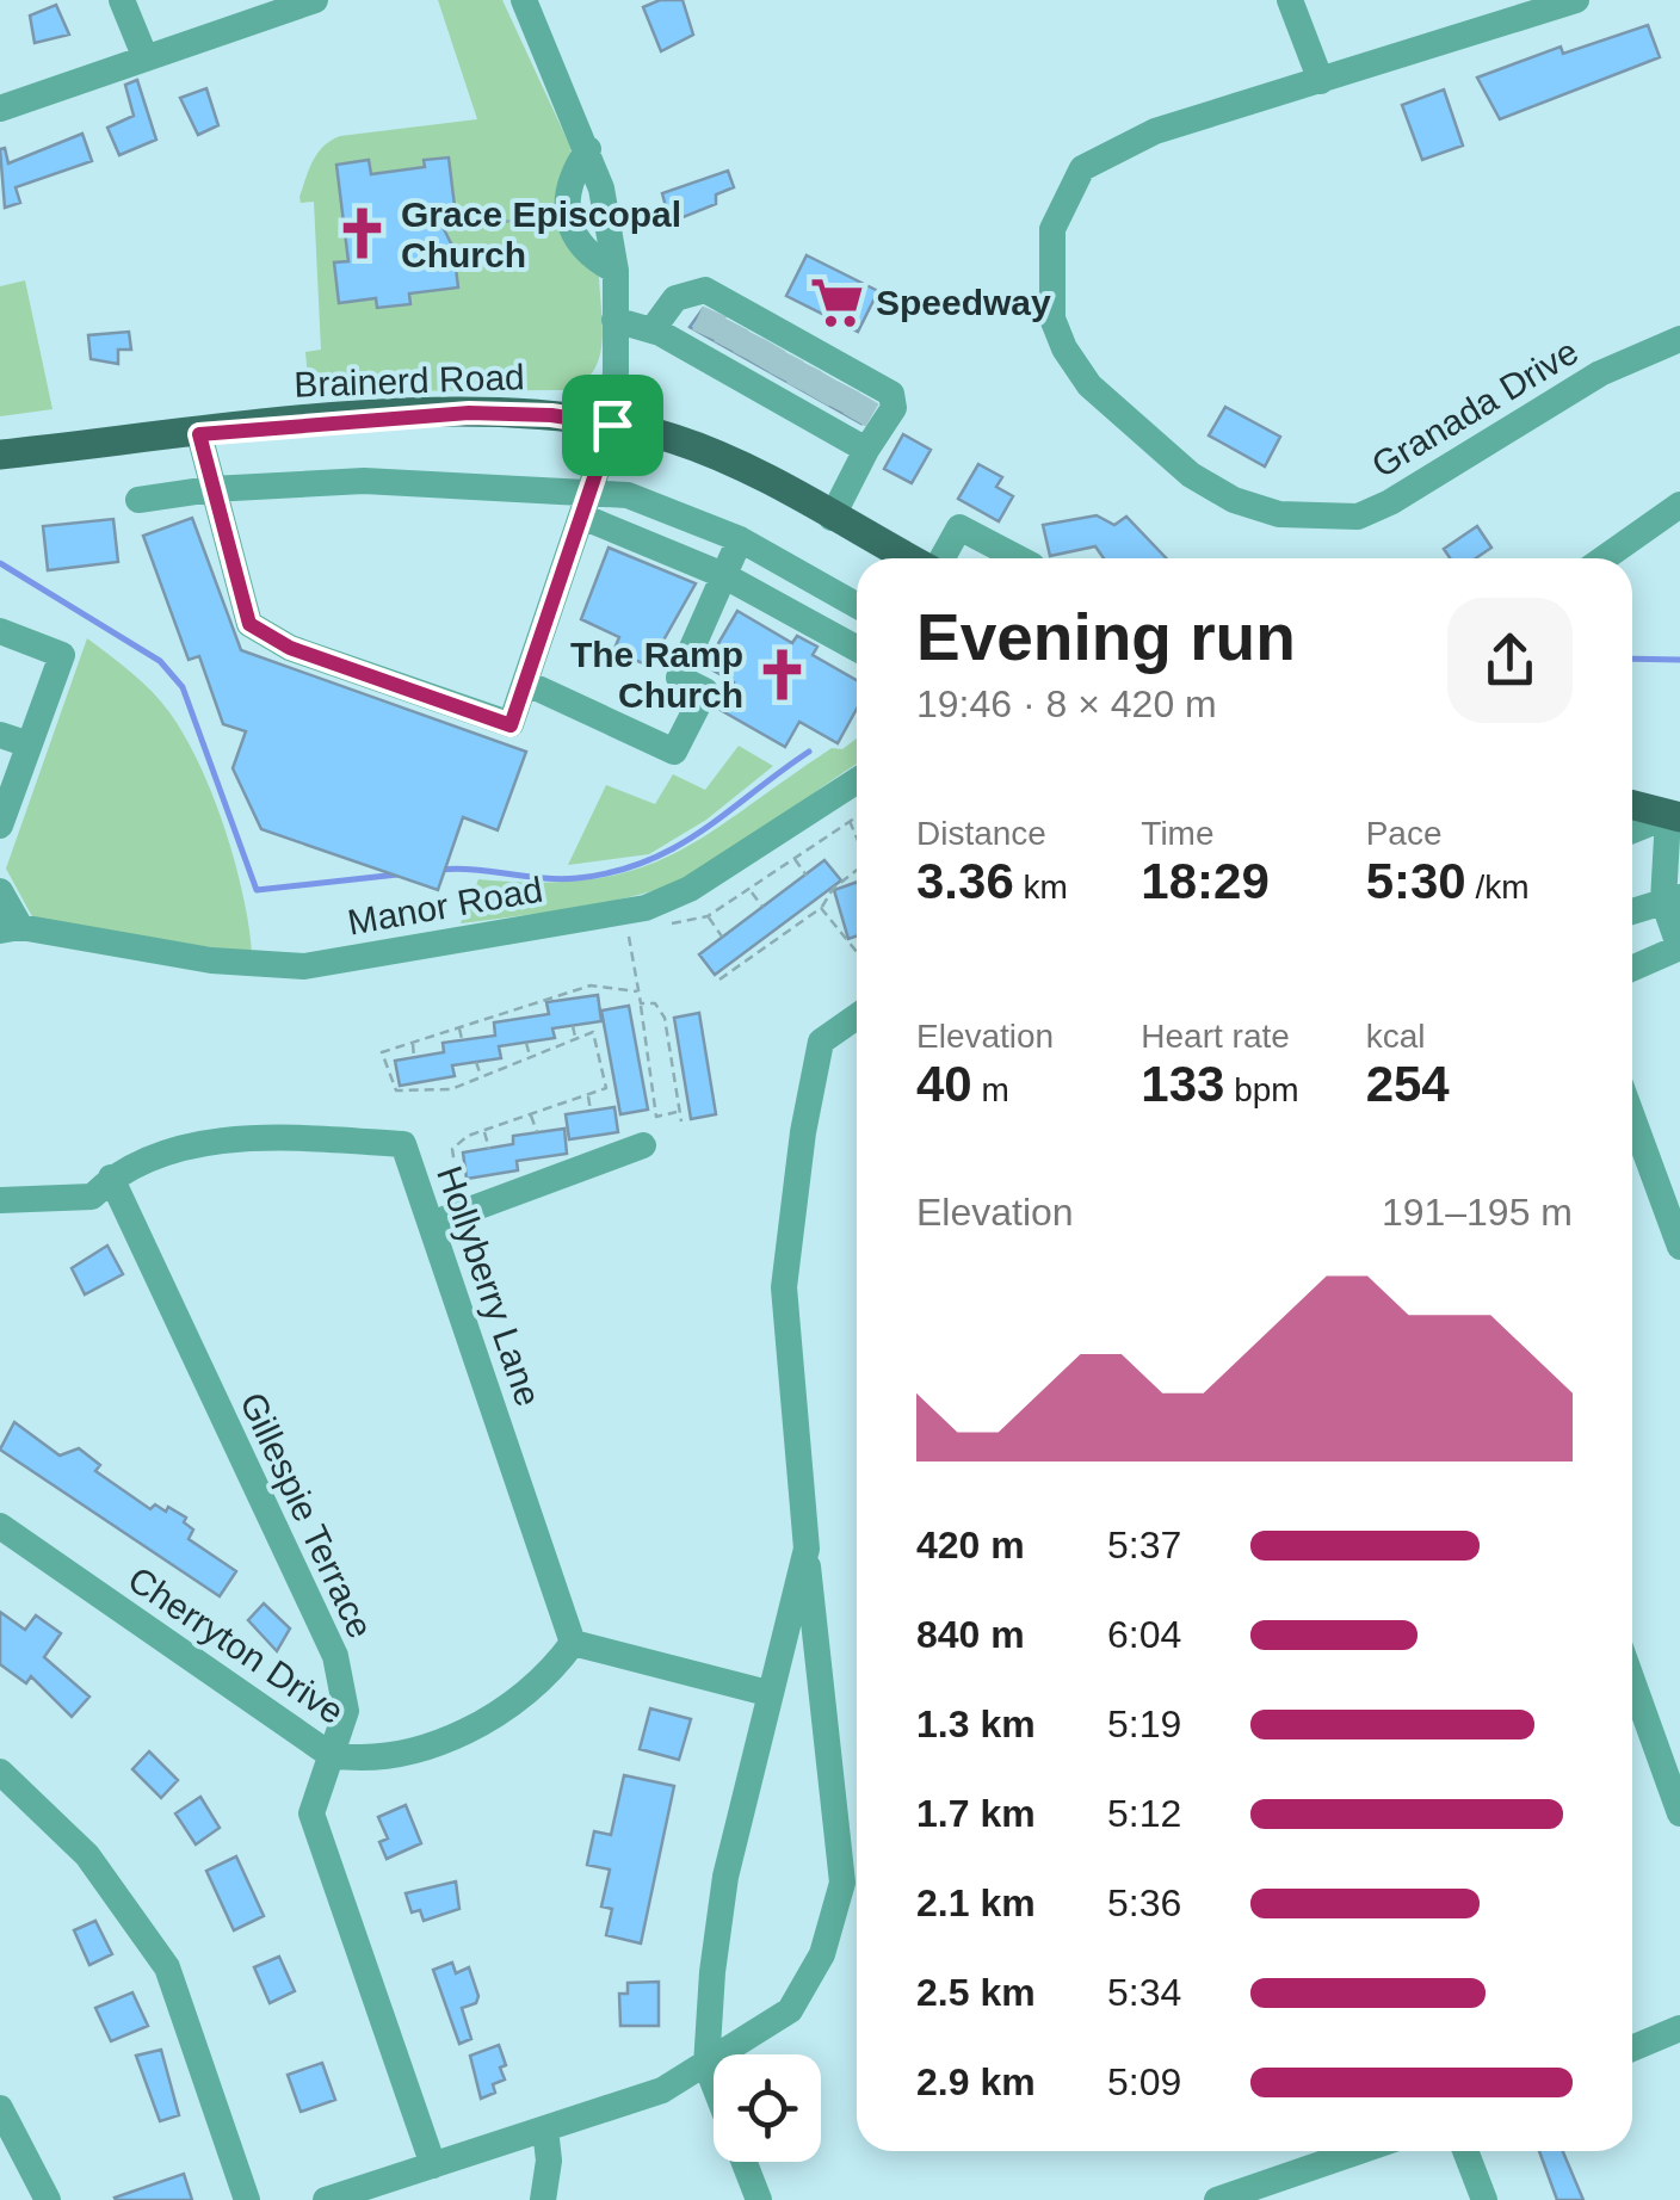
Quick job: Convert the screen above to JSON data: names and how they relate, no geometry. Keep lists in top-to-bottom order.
{
  "streets": {
    "main road": ["Brainerd Road"],
    "street": [
      "Granada Drive",
      "Manor Road",
      "Hollyberry Lane",
      "Gillespie Terrace",
      "Cherryton Drive"
    ]
  },
  "crossings": [
    ["Hollyberry Lane", "Gillespie Terrace"],
    ["Hollyberry Lane", "Cherryton Drive"],
    ["Gillespie Terrace", "Cherryton Drive"]
  ],
  "places": {
    "church": ["Grace Episcopal Church", "The Ramp Church"],
    "supermarket": ["Speedway"]
  },
  "page": {
    "heading": ["Evening run", "19:46 · 8 × 420 m"],
    "stats": [
      ["Distance", "3.36 km"],
      ["Time", "18:29"],
      ["Pace", "5:30 /km"],
      ["Elevation", "40 m"],
      ["Heart rate", "133 bpm"],
      ["kcal", "254"]
    ],
    "chart": ["Elevation", "191–195 m"],
    "list": [
      {
        "name": "420 m",
        "note": "5:37"
      },
      {
        "name": "840 m",
        "note": "6:04"
      },
      {
        "name": "1.3 km",
        "note": "5:19"
      },
      {
        "name": "1.7 km",
        "note": "5:12"
      },
      {
        "name": "2.1 km",
        "note": "5:36"
      },
      {
        "name": "2.5 km",
        "note": "5:34"
      },
      {
        "name": "2.9 km",
        "note": "5:09"
      }
    ]
  }
}
